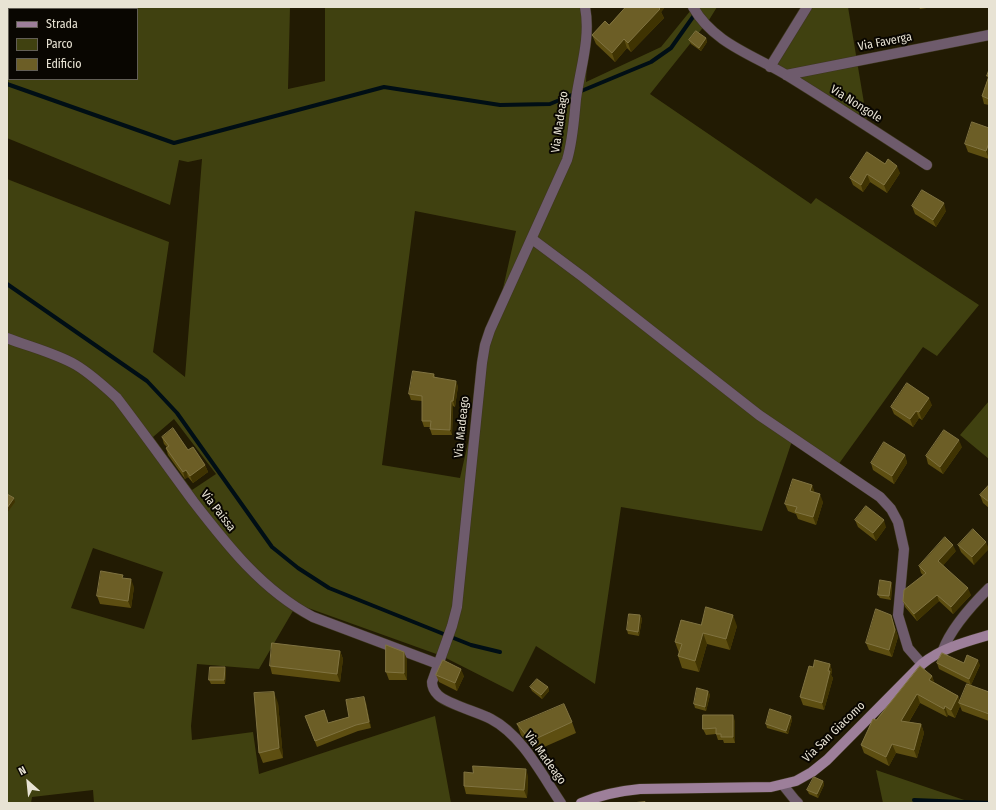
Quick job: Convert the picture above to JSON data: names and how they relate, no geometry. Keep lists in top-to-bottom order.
{
  "streets": {
    "street": [
      "Via Faverga",
      "Via Nongole",
      "Via Madeago",
      "Via Paissa",
      "Via San Giacomo"
    ]
  },
  "crossings": [
    ["Via Faverga", "Via Nongole"],
    ["Via Madeago", "Via Paissa"]
  ],
  "legend": ["Strada", "Parco", "Edificio"],
  "north": "top left"
}
